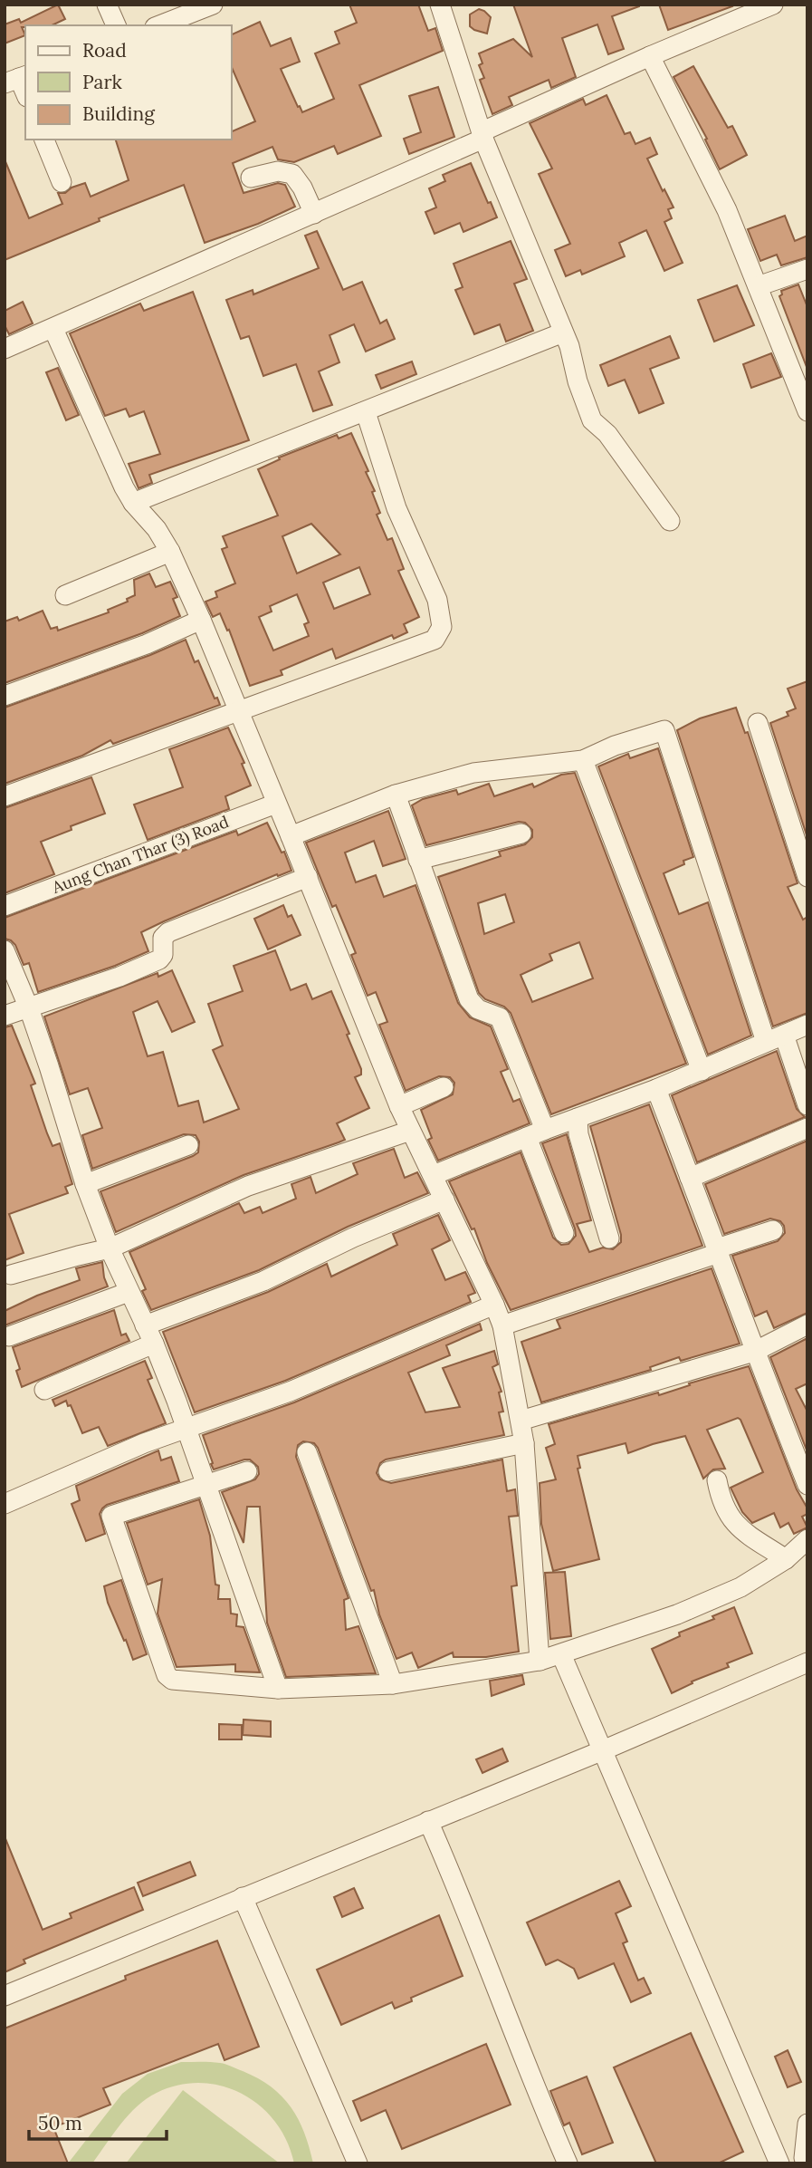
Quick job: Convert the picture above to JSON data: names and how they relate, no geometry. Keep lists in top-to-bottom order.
{
  "streets": {
    "street": ["Aung Chan Thar (3) Road"]
  },
  "legend": ["Road", "Park", "Building"],
  "scale_bar": "50 m"
}
